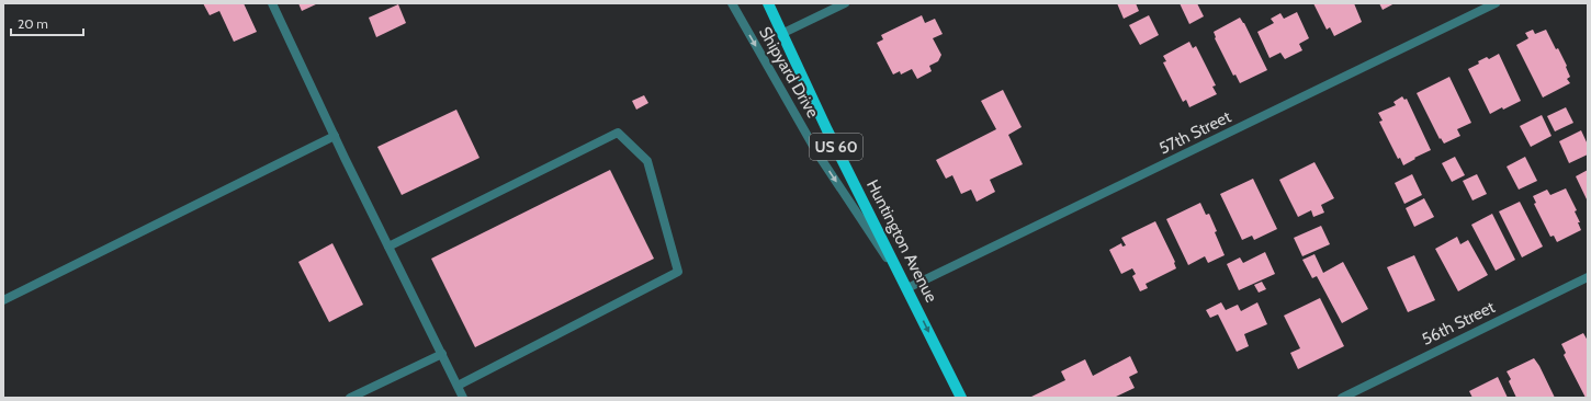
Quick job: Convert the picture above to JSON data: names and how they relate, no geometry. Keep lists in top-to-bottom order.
{
  "streets": {
    "main road": ["US 60", "Huntington Avenue"],
    "street": ["Shipyard Drive", "57th Street", "56th Street"]
  },
  "crossings": [
    ["Shipyard Drive", "57th Street"],
    ["Shipyard Drive", "Huntington Avenue"],
    ["57th Street", "Huntington Avenue"]
  ],
  "one_way": ["Shipyard Drive"],
  "scale_bar": "20 m"
}
